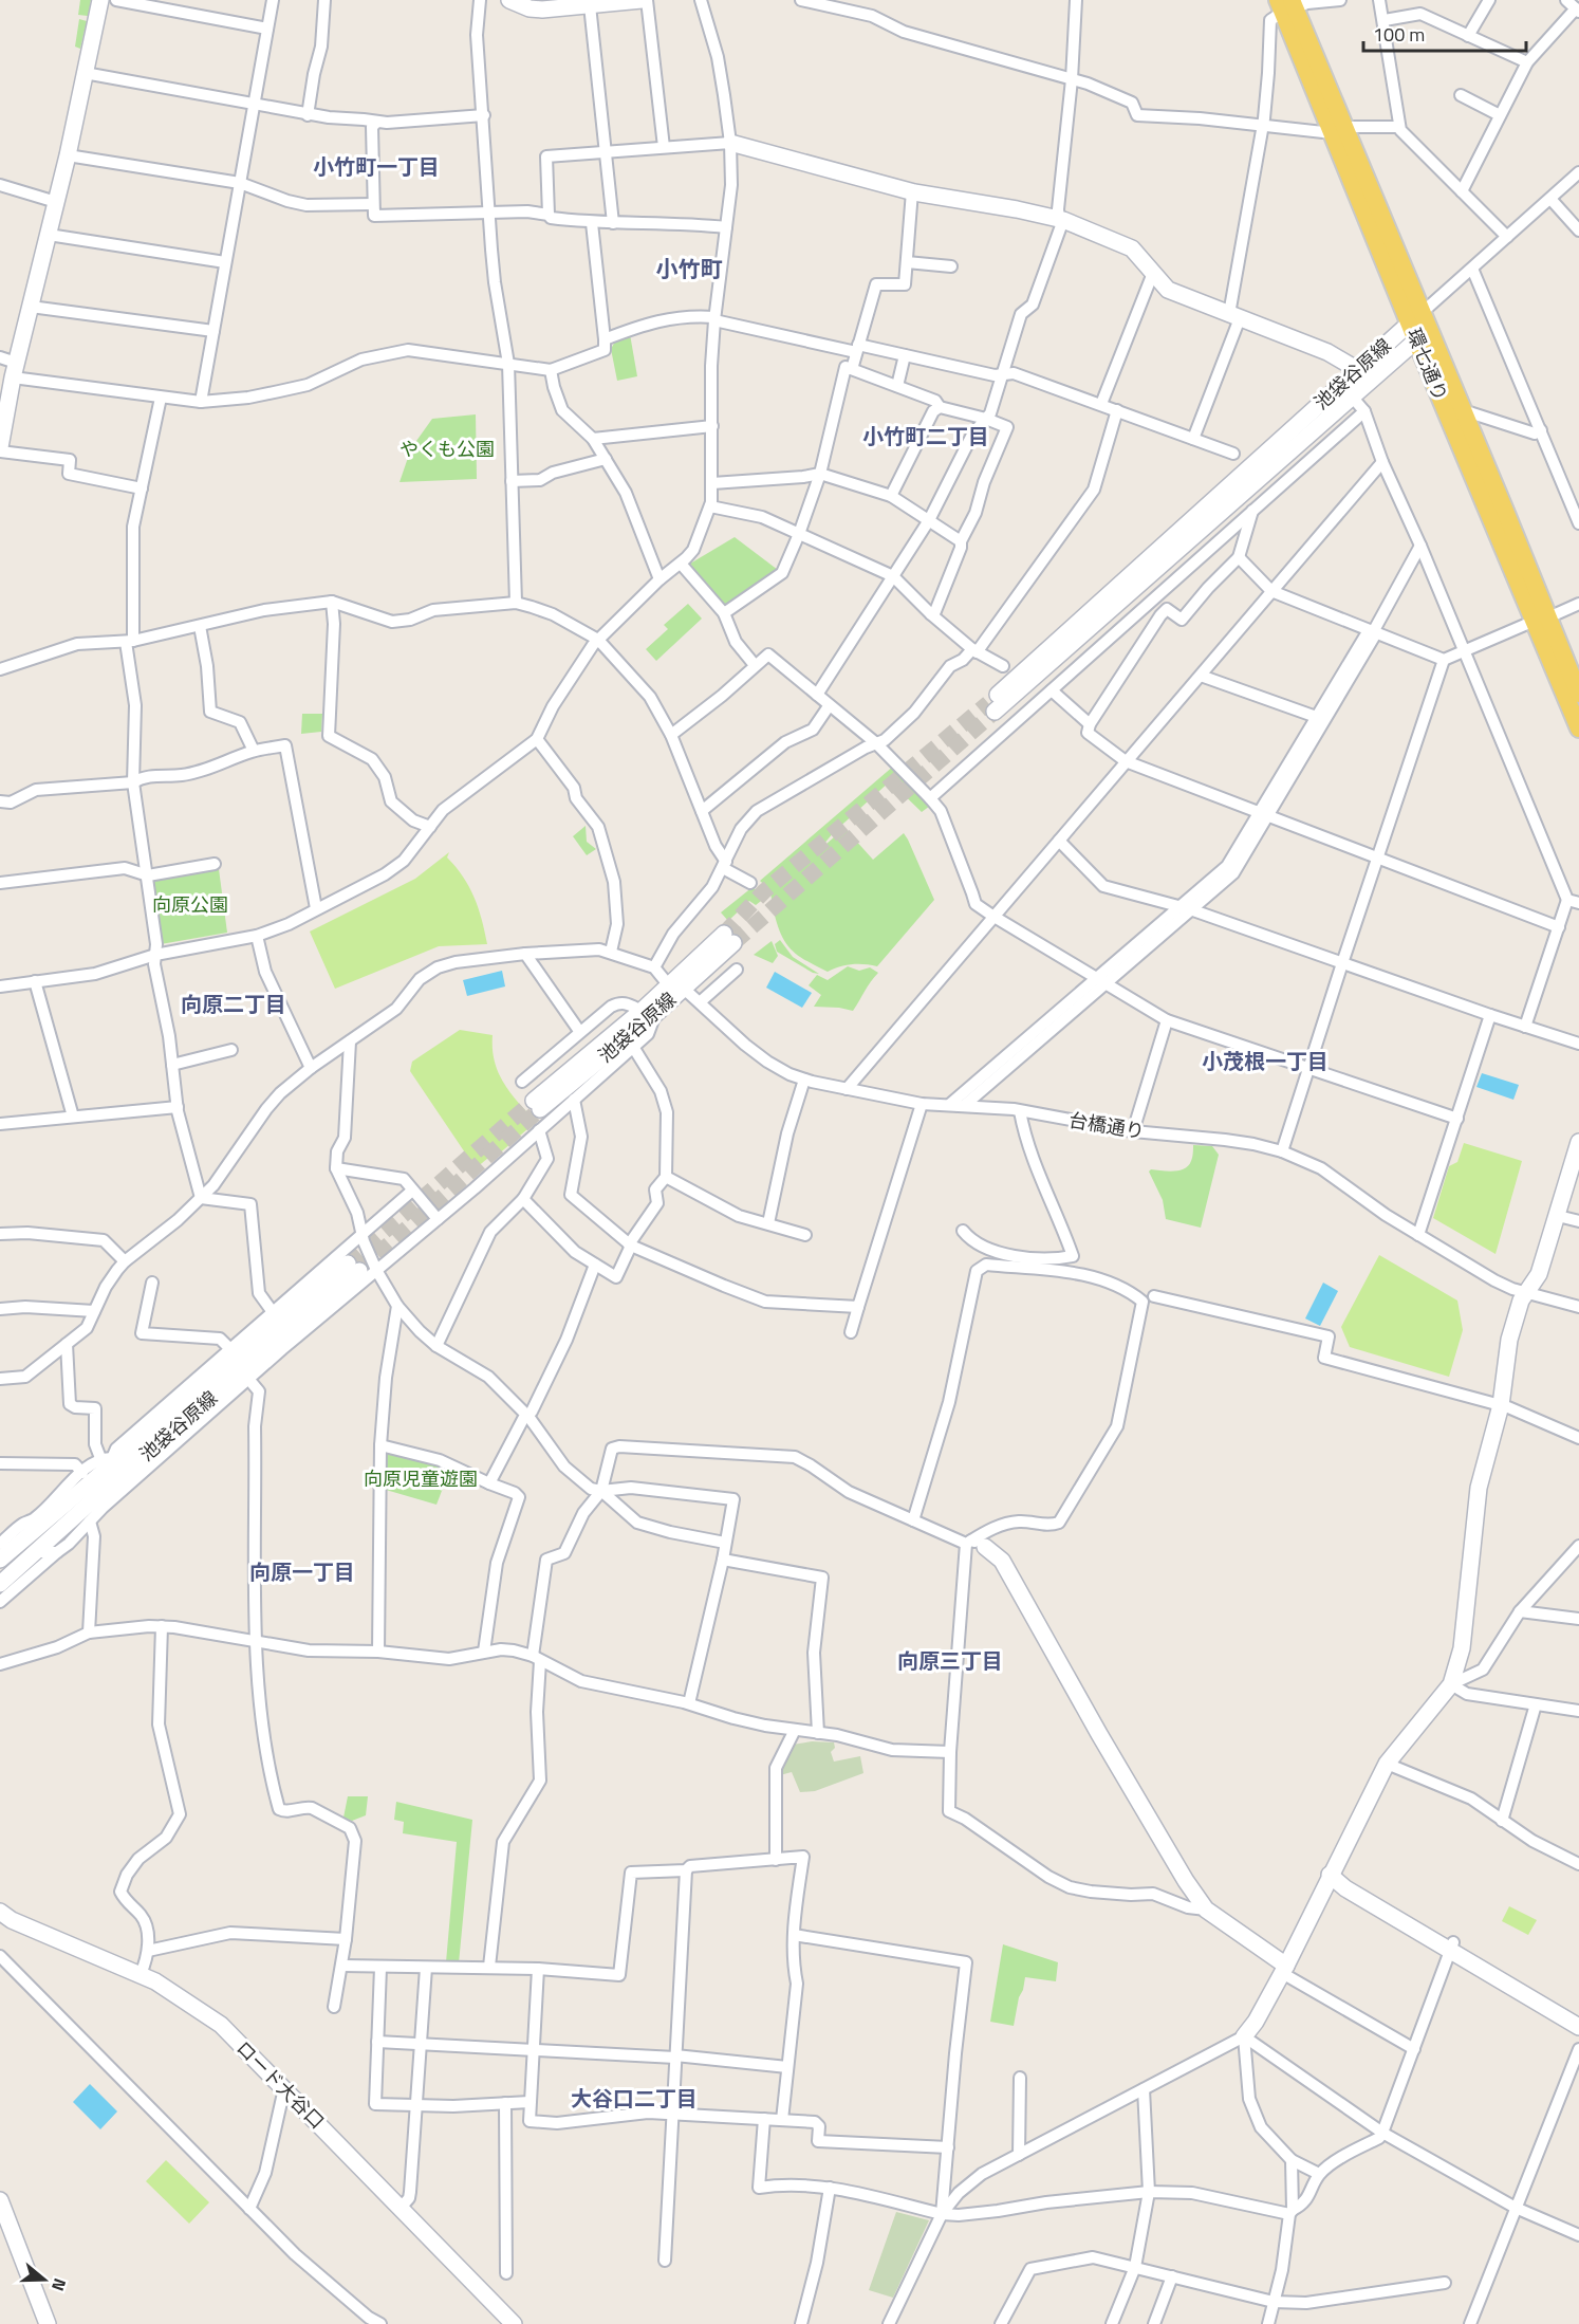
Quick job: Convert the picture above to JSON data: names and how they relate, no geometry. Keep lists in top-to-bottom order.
{
  "streets": {
    "main road": ["環七通り"],
    "street": ["池袋谷原線", "台橋通り", "ロード大谷口"]
  },
  "crossings": [
    ["環七通り", "池袋谷原線"],
    ["池袋谷原線", "台橋通り"]
  ],
  "districts": [
    "小竹町一丁目",
    "小竹町",
    "小竹町二丁目",
    "向原二丁目",
    "小茂根一丁目",
    "向原一丁目",
    "向原三丁目",
    "大谷口二丁目"
  ],
  "parks": ["やくも公園", "向原公園", "向原児童遊園"],
  "scale_bar": "100 m",
  "north": "right"
}
